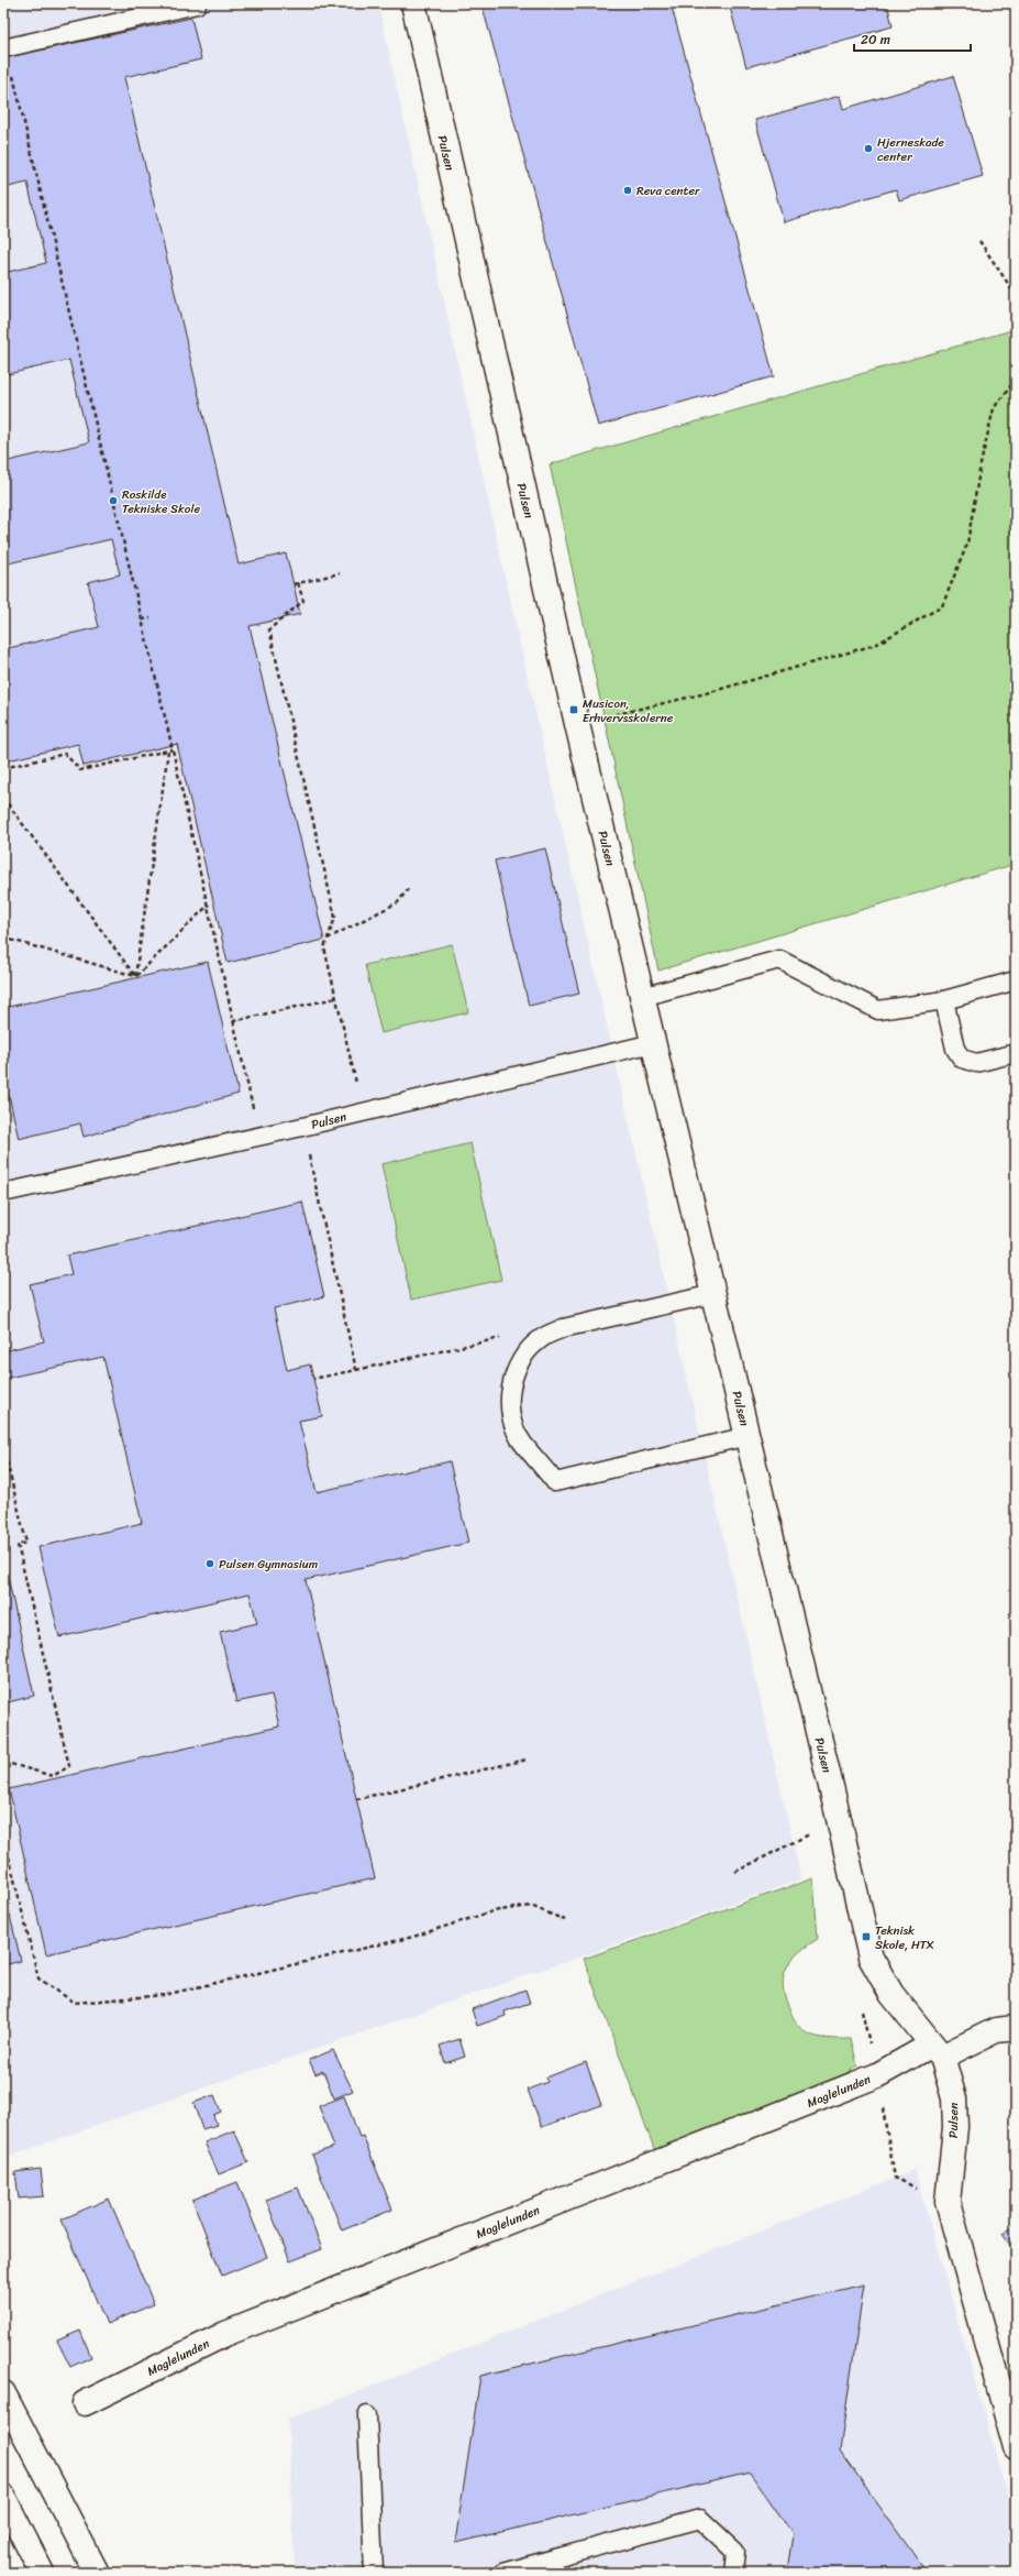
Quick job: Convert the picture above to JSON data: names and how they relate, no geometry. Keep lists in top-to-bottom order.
{
  "streets": {
    "main road": ["Pulsen", "Maglelunden"]
  },
  "crossings": [
    ["Pulsen", "Maglelunden"]
  ],
  "places": {
    "other": [
      "Hjerneskade center",
      "Reva center",
      "Roskilde Tekniske Skole",
      "Pulsen Gymnasium"
    ],
    "transit": ["Musicon, Erhvervsskolerne", "Teknisk Skole, HTX"]
  },
  "scale_bar": "20 m"
}
